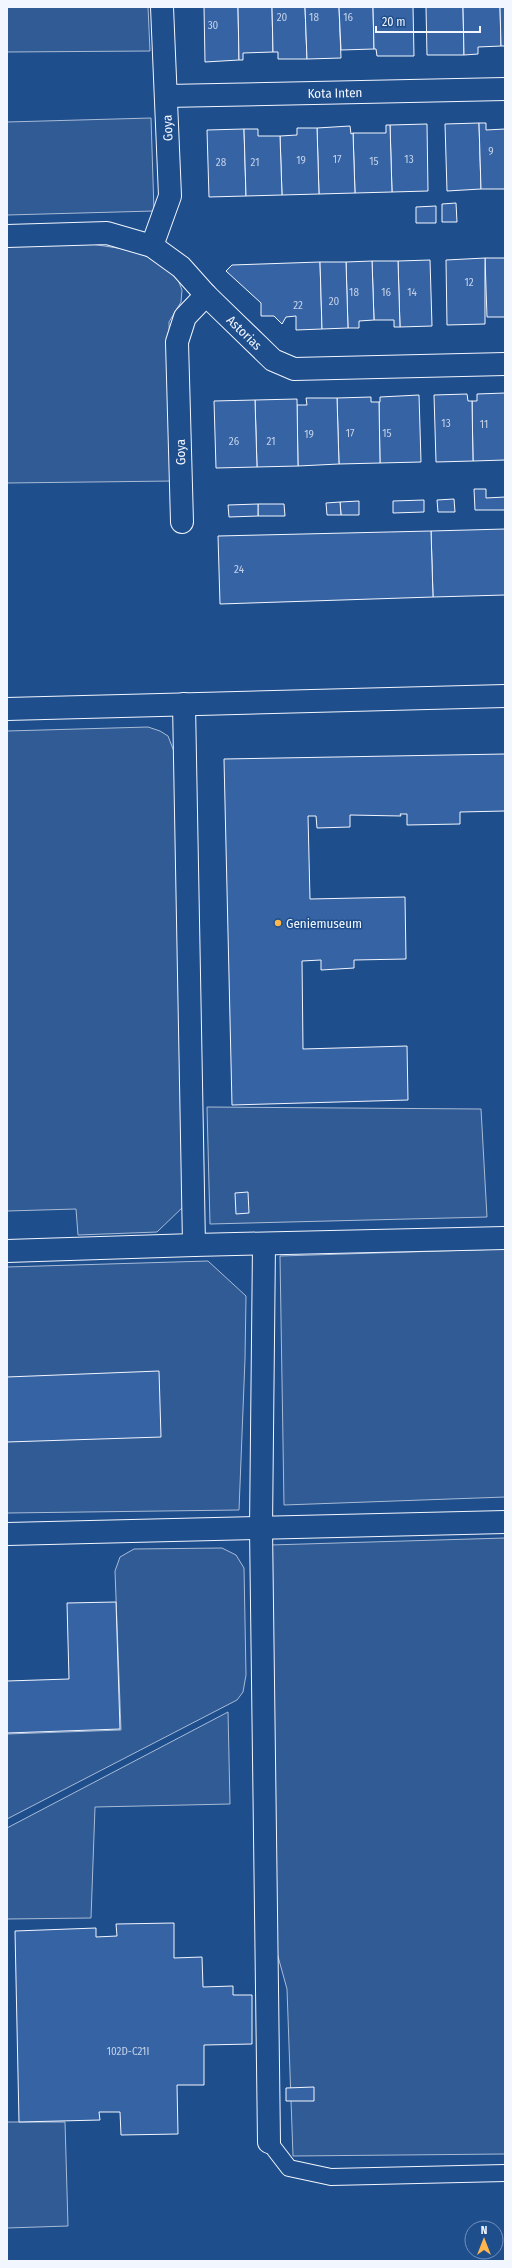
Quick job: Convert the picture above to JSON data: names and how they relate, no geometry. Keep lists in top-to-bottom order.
{
  "streets": {
    "street": ["Kota Inten", "Goya", "Astorias"]
  },
  "crossings": [
    ["Kota Inten", "Goya"],
    ["Goya", "Astorias"]
  ],
  "places": ["Geniemuseum"],
  "house_numbers": [
    "20",
    "18",
    "16",
    "30",
    "9",
    "17",
    "13",
    "19",
    "15",
    "28",
    "21",
    "12",
    "18",
    "16",
    "14",
    "20",
    "22",
    "13",
    "11",
    "17",
    "15",
    "19",
    "26",
    "21",
    "24",
    "102D-C21I"
  ],
  "scale_bar": "20 m",
  "north": "top"
}
